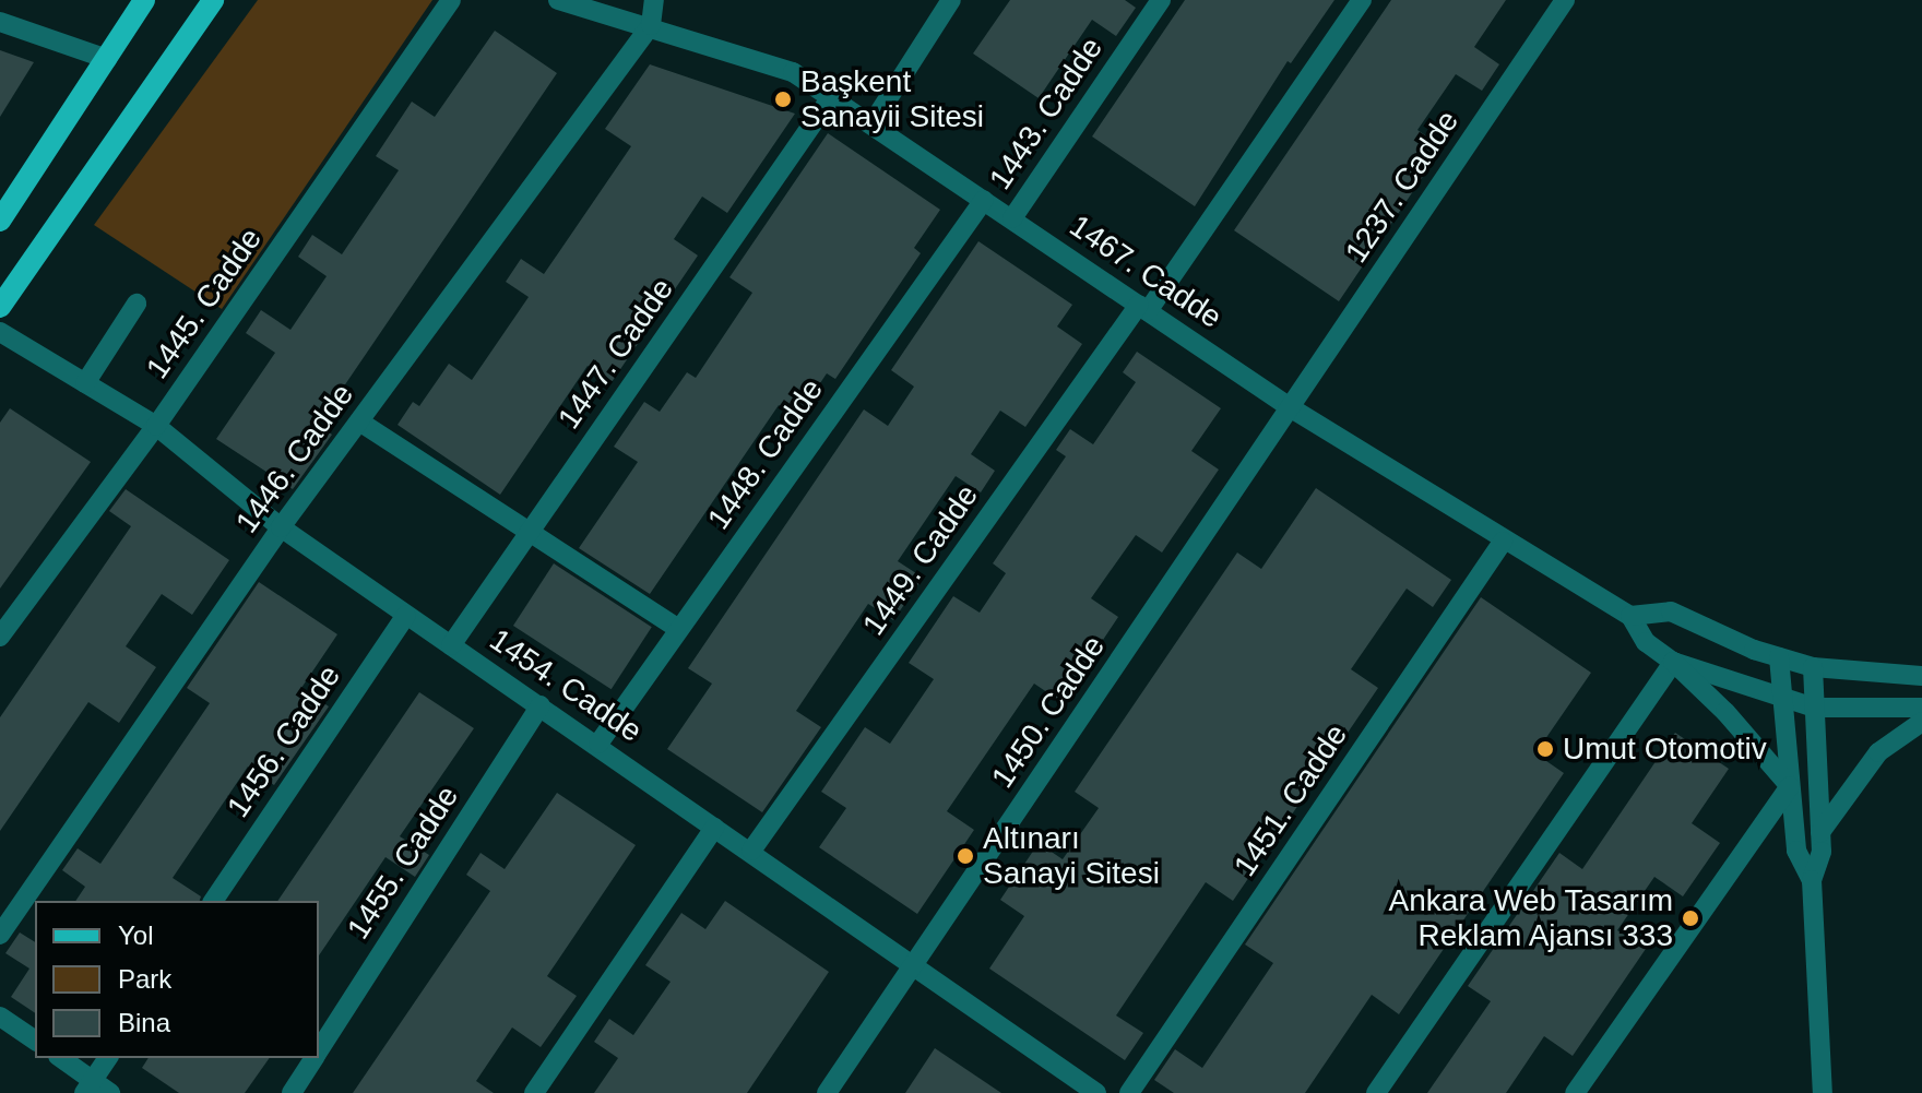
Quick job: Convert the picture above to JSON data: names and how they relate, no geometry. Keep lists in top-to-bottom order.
{
  "streets": {
    "street": [
      "1443. Cadde",
      "1237. Cadde",
      "1467. Cadde",
      "1445. Cadde",
      "1447. Cadde",
      "1448. Cadde",
      "1446. Cadde",
      "1449. Cadde",
      "1454. Cadde",
      "1450. Cadde",
      "1456. Cadde",
      "1451. Cadde",
      "1455. Cadde"
    ]
  },
  "crossings": [
    ["1443. Cadde", "1467. Cadde"],
    ["1237. Cadde", "1467. Cadde"],
    ["1237. Cadde", "1450. Cadde"],
    ["1467. Cadde", "1447. Cadde"],
    ["1467. Cadde", "1448. Cadde"],
    ["1467. Cadde", "1446. Cadde"],
    ["1467. Cadde", "1449. Cadde"],
    ["1467. Cadde", "1450. Cadde"],
    ["1467. Cadde", "1451. Cadde"],
    ["1445. Cadde", "1454. Cadde"],
    ["1447. Cadde", "1454. Cadde"],
    ["1448. Cadde", "1454. Cadde"],
    ["1446. Cadde", "1454. Cadde"],
    ["1449. Cadde", "1454. Cadde"],
    ["1454. Cadde", "1450. Cadde"],
    ["1454. Cadde", "1456. Cadde"],
    ["1454. Cadde", "1455. Cadde"]
  ],
  "places": [
    "Başkent Sanayii Sitesi",
    "Umut Otomotiv",
    "Altınarı Sanayi Sitesi",
    "Ankara Web Tasarım Reklam Ajansı 333"
  ],
  "legend": ["Yol", "Park", "Bina"]
}
